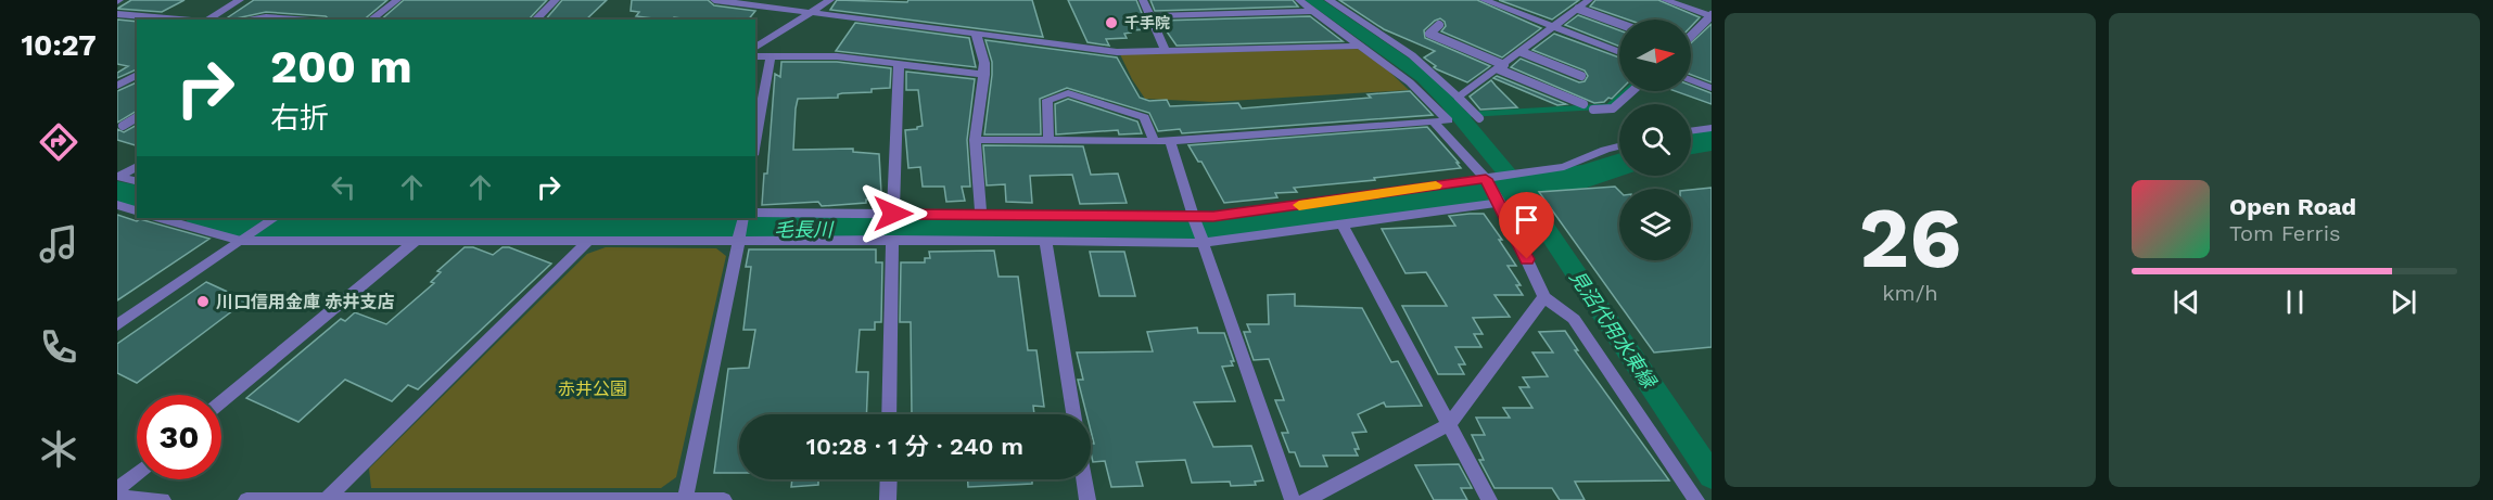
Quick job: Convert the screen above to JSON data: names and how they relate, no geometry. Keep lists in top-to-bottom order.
{
  "water": ["毛長川", "見沼代用水東縁"],
  "parks": ["赤井公園"],
  "places": ["千手院", "川口信用金庫 赤井支店"],
  "north": "right",
  "page": {
    "tabs": "10:27",
    "tile": ["26", "km/h"],
    "turn": ["200 m", "右折"],
    "song": ["Open Road", "Tom Ferris"],
    "limit": "30",
    "trip": "10:28 · 1 分 · 240 m"
  }
}
